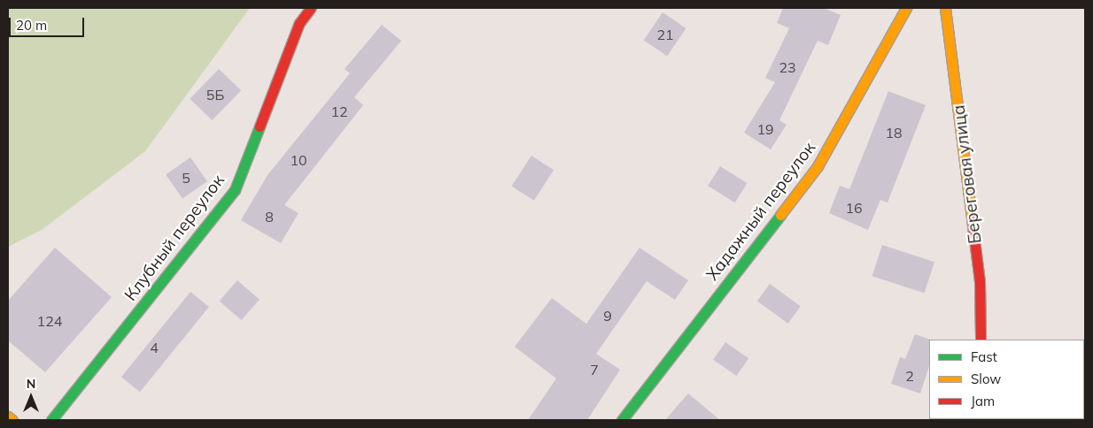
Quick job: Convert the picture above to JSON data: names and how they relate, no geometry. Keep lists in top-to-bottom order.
{
  "streets": {
    "street": ["Береговая улица", "Хадажный переулок", "Клубный переулок"]
  },
  "house_numbers": [
    "21",
    "23",
    "5Б",
    "12",
    "19",
    "18",
    "10",
    "5",
    "16",
    "8",
    "9",
    "124",
    "4",
    "7",
    "2"
  ],
  "legend": ["Fast", "Slow", "Jam"],
  "scale_bar": "20 m",
  "north": "top"
}
